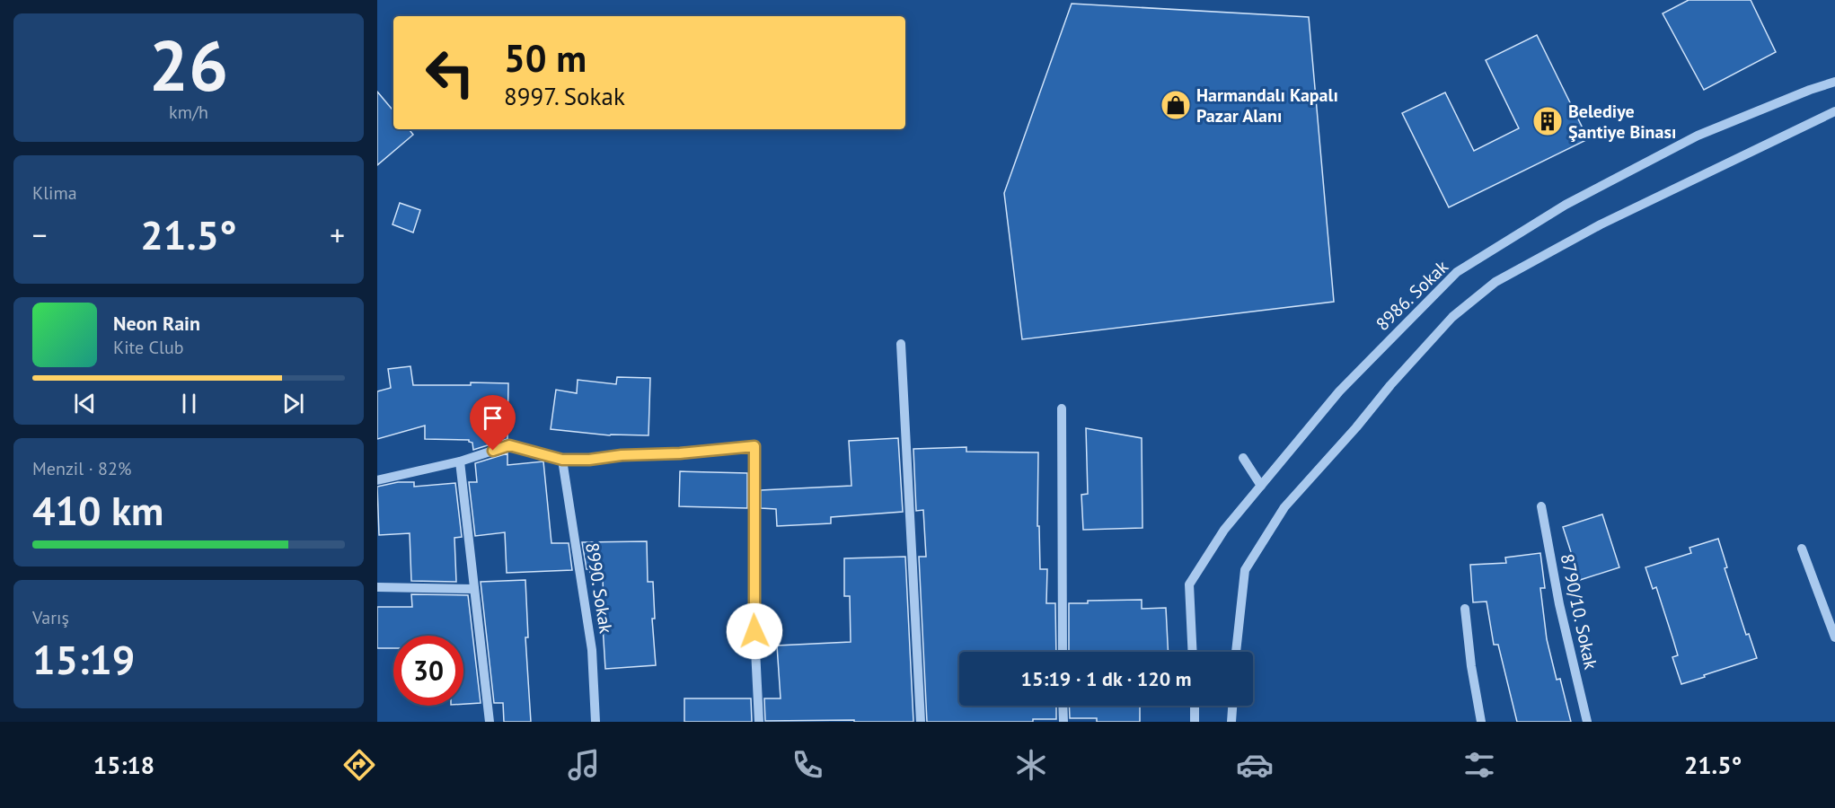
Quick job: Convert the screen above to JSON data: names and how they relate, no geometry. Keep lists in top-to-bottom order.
{
  "streets": {
    "street": ["8986. Sokak", "8990. Sokak", "8790/10. Sokak"]
  },
  "places": {
    "shop": ["Harmandalı Kapalı Pazar Alanı"],
    "building": ["Belediye Şantiye Binası"]
  },
  "page": {
    "tile": [
      ["26", "km/h"],
      "Klima",
      ["Menzil · 82%", "410 km"],
      ["Varış", "15:19"]
    ],
    "turn": ["50 m", "8997. Sokak"],
    "heat": ["−", "21.5°", "+"],
    "song": ["Neon Rain", "Kite Club"],
    "limit": "30",
    "trip": "15:19 · 1 dk · 120 m",
    "tabs": ["15:18", "21.5°"]
  }
}
